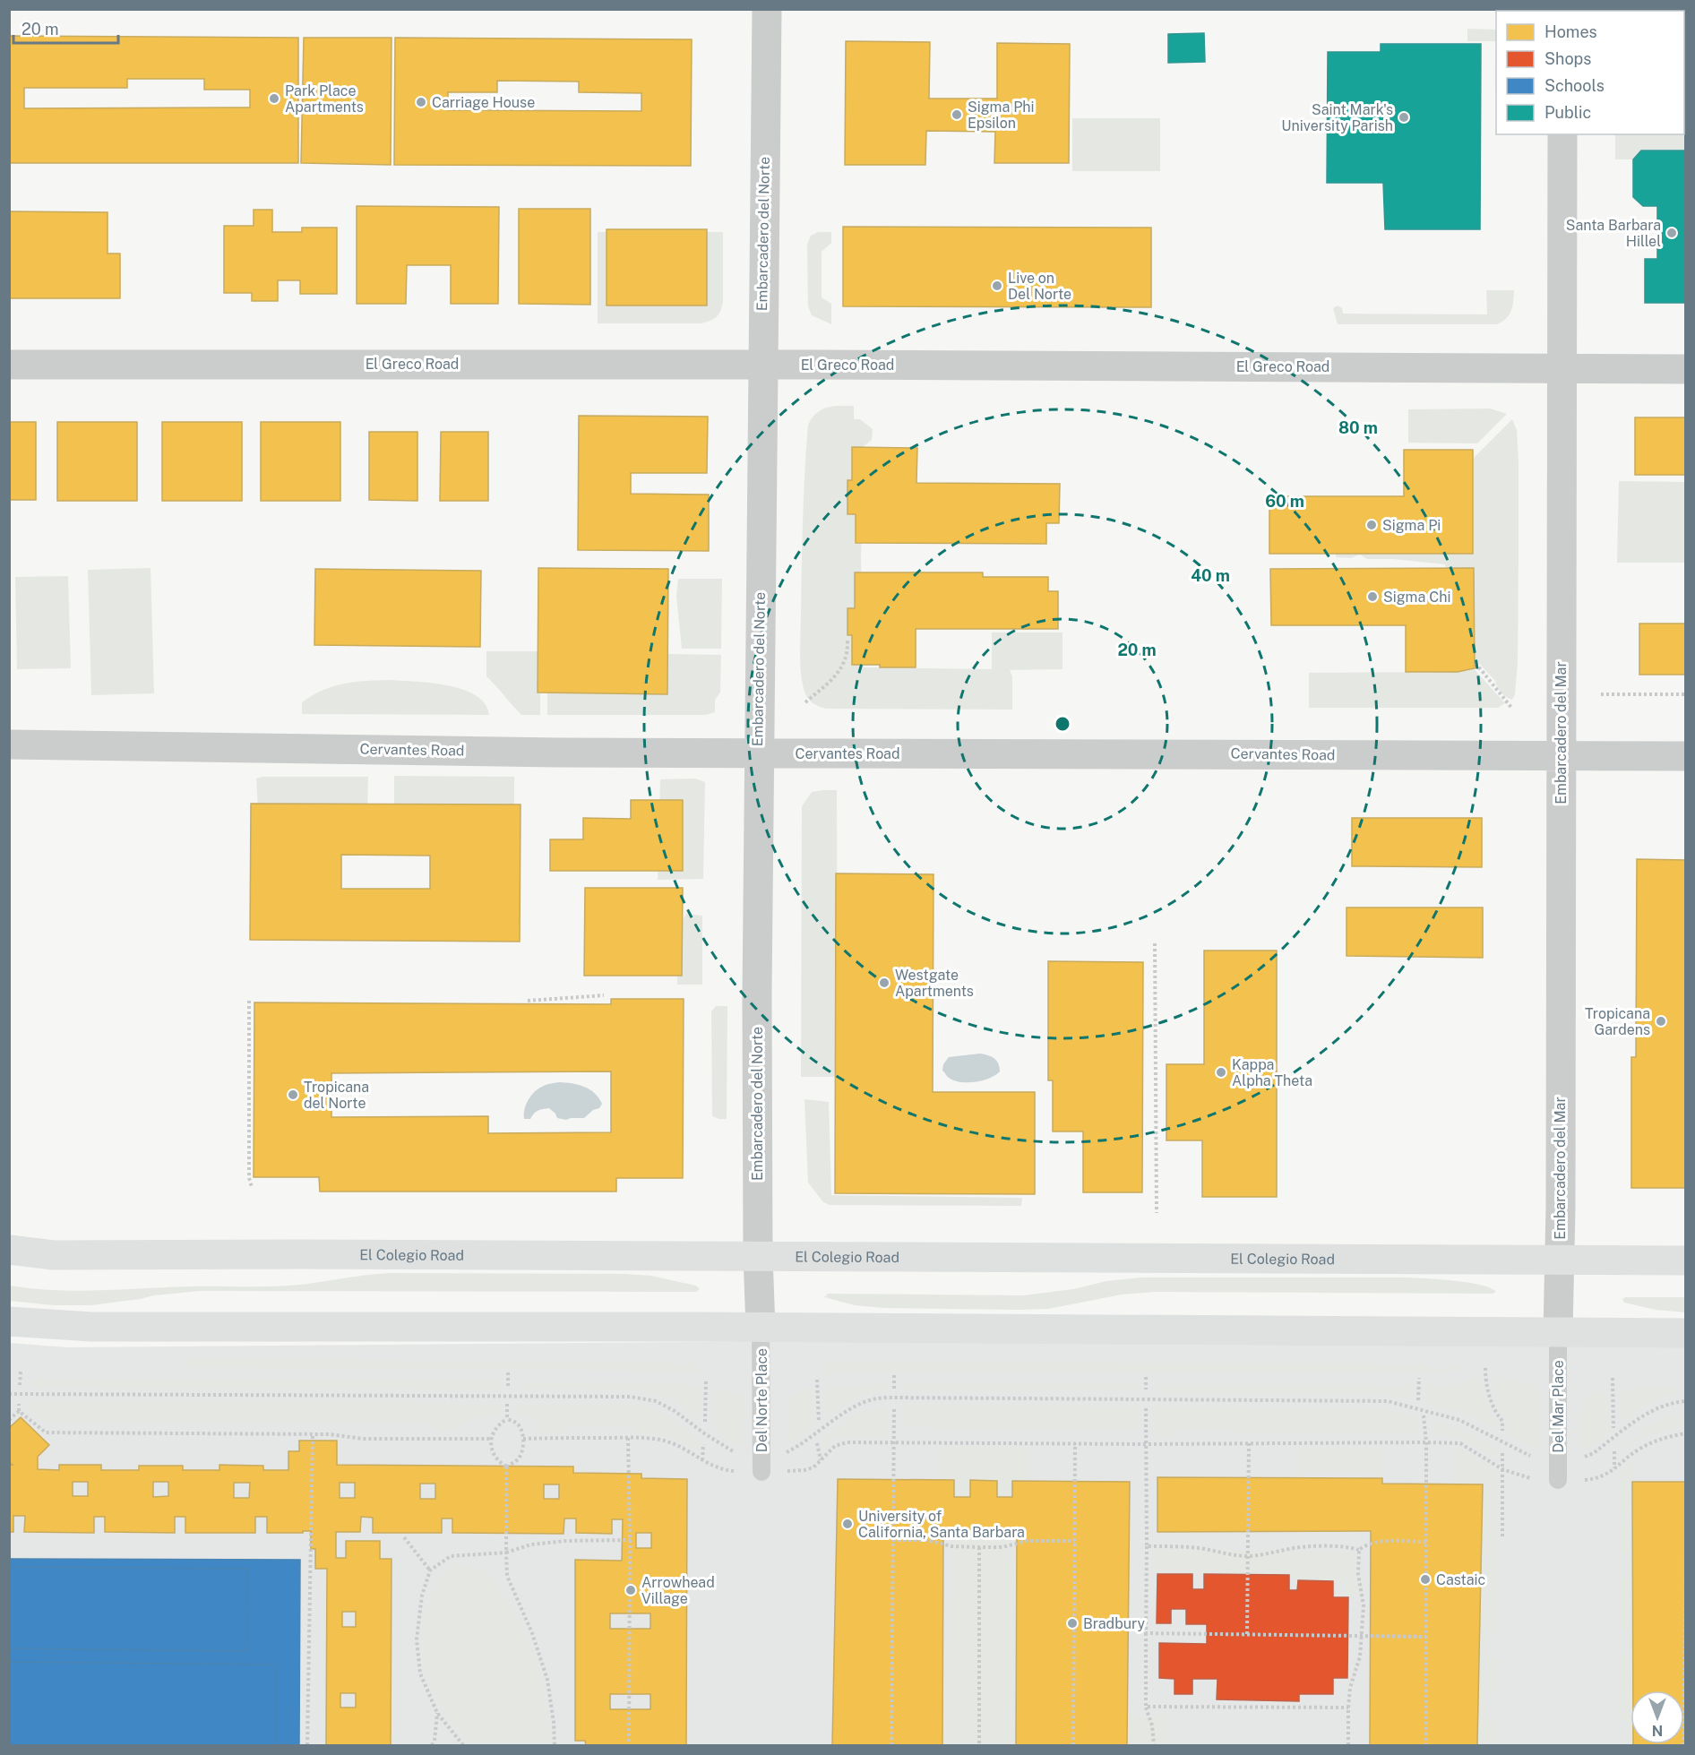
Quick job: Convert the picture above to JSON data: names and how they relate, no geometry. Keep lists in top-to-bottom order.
{
  "streets": {
    "main road": ["El Colegio Road"],
    "street": [
      "Embarcadero del Norte",
      "El Greco Road",
      "Embarcadero del Mar",
      "Cervantes Road"
    ],
    "lane": ["Del Norte Place", "Del Mar Place"]
  },
  "crossings": [
    ["Embarcadero del Norte", "El Greco Road"],
    ["Embarcadero del Norte", "Cervantes Road"],
    ["Embarcadero del Norte", "El Colegio Road"],
    ["Embarcadero del Norte", "Del Norte Place"],
    ["El Greco Road", "Embarcadero del Mar"],
    ["Embarcadero del Mar", "Cervantes Road"],
    ["Embarcadero del Mar", "El Colegio Road"],
    ["Embarcadero del Mar", "Del Mar Place"]
  ],
  "places": [
    "Park Place Apartments",
    "Carriage House",
    "Sigma Phi Epsilon",
    "Saint Mark's University Parish",
    "Santa Barbara Hillel",
    "Live on Del Norte",
    "Sigma Pi",
    "Sigma Chi",
    "Westgate Apartments",
    "Tropicana Gardens",
    "Kappa Alpha Theta",
    "Tropicana del Norte",
    "University of California, Santa Barbara",
    "Castaic",
    "Arrowhead Village",
    "Bradbury"
  ],
  "legend": [
    "Homes",
    "Shops",
    "Schools",
    "Public"
  ],
  "scale_bar": "20 m",
  "north": "bottom",
  "rings": [
    "80 m",
    "60 m",
    "40 m",
    "20 m"
  ]
}
